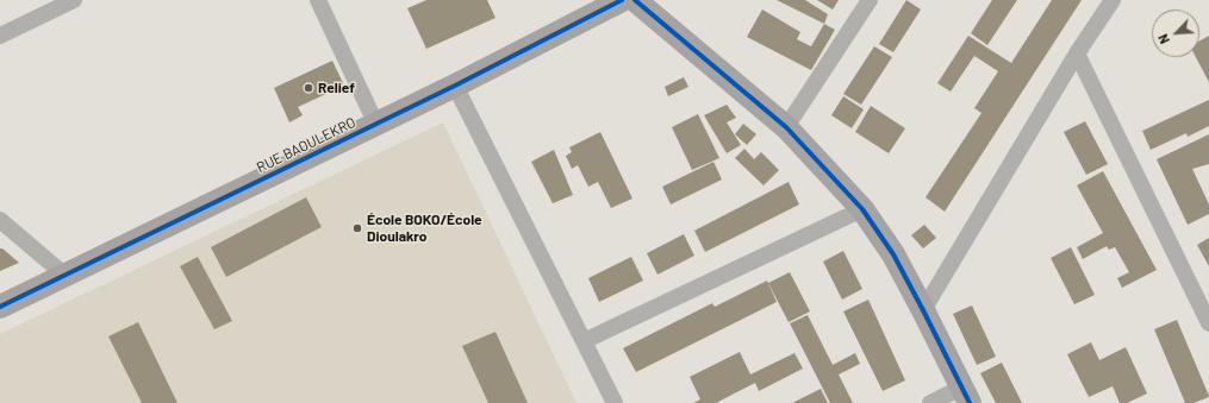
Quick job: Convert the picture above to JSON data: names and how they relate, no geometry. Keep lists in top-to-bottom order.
{
  "streets": {
    "street": ["RUE BAOULEKRO"]
  },
  "places": ["Relief", "École BOKO/École Dioulakro"],
  "north": "bottom left"
}
